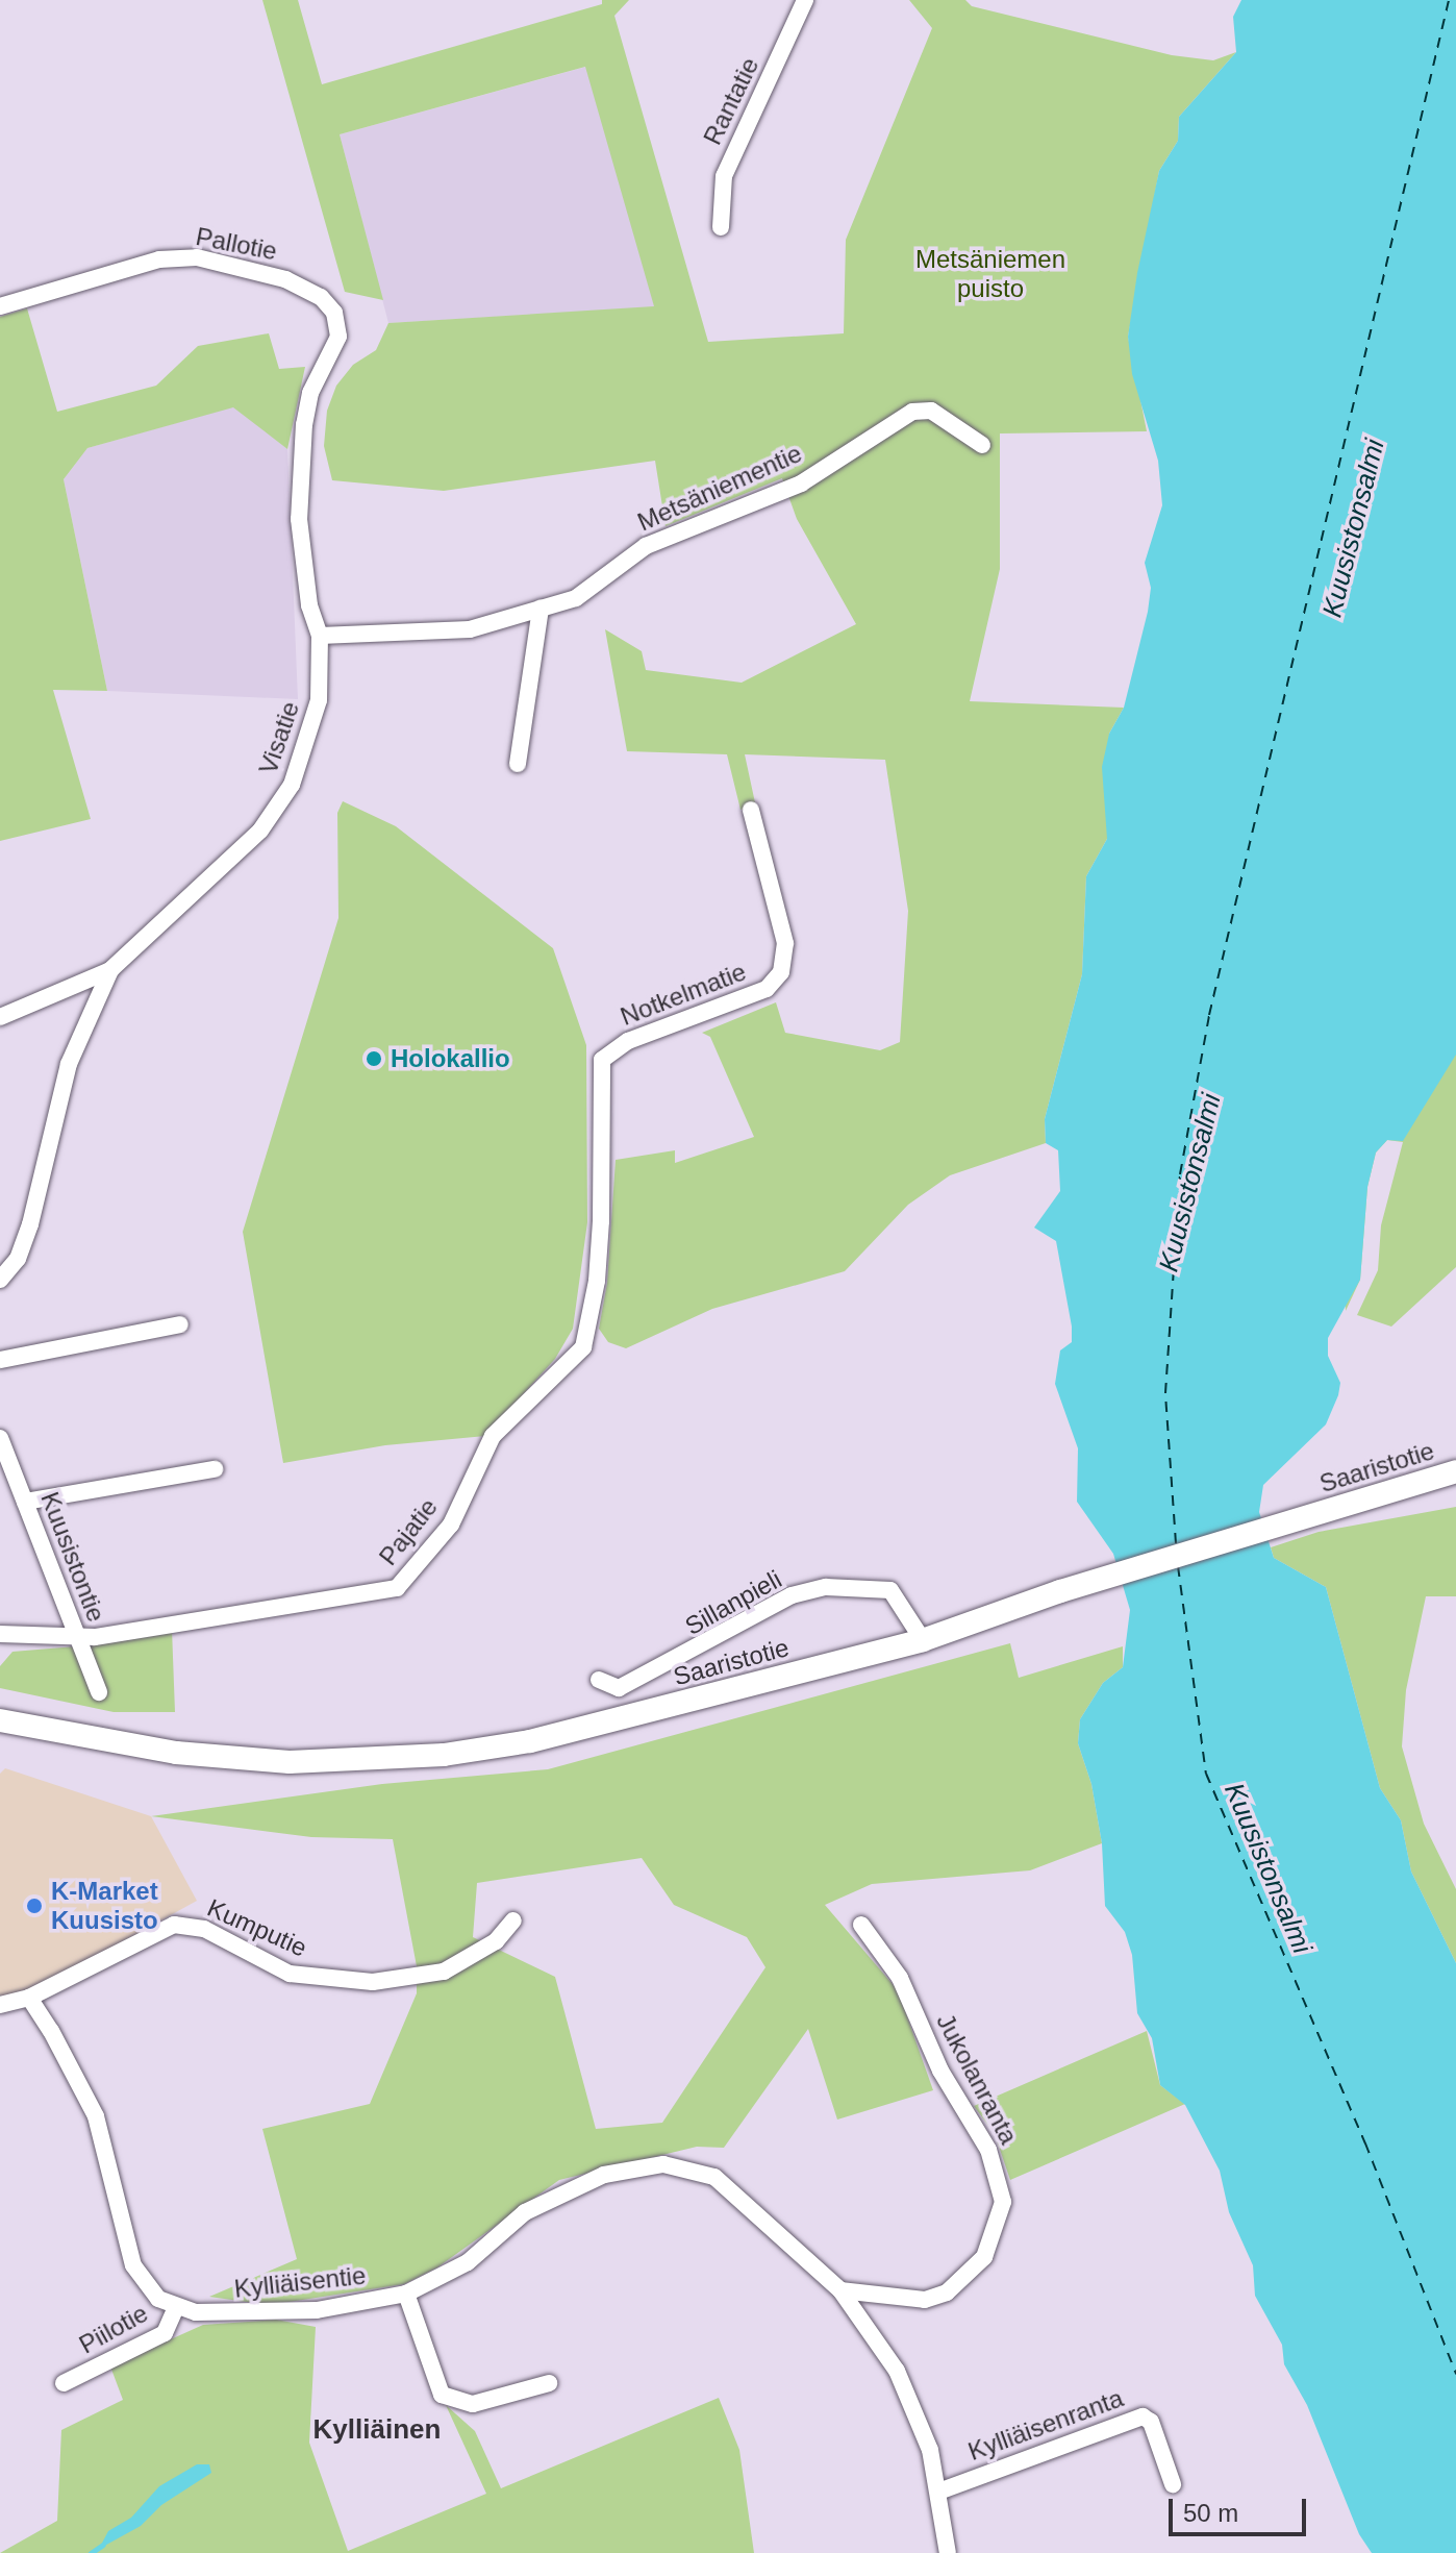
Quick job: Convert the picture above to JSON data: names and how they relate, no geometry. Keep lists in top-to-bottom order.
{
  "streets": {
    "main road": ["Saaristotie"],
    "street": [
      "Rantatie",
      "Pallotie",
      "Metsäniementie",
      "Visatie",
      "Notkelmatie",
      "Pajatie",
      "Kuusistontie",
      "Sillanpieli",
      "Kumputie",
      "Jukolanranta",
      "Kylliäisentie",
      "Piilotie",
      "Kylliäisenranta"
    ]
  },
  "crossings": [
    ["Pallotie", "Visatie"],
    ["Metsäniementie", "Visatie"],
    ["Notkelmatie", "Pajatie"],
    ["Saaristotie", "Sillanpieli"],
    ["Pajatie", "Kuusistontie"],
    ["Jukolanranta", "Kylliäisentie"],
    ["Kylliäisentie", "Piilotie"],
    ["Kylliäisentie", "Kylliäisenranta"]
  ],
  "districts": ["Kylliäinen"],
  "water": ["Kuusistonsalmi"],
  "parks": ["Metsäniemen puisto"],
  "places": ["Holokallio", "K-Market Kuusisto"],
  "scale_bar": "50 m"
}
